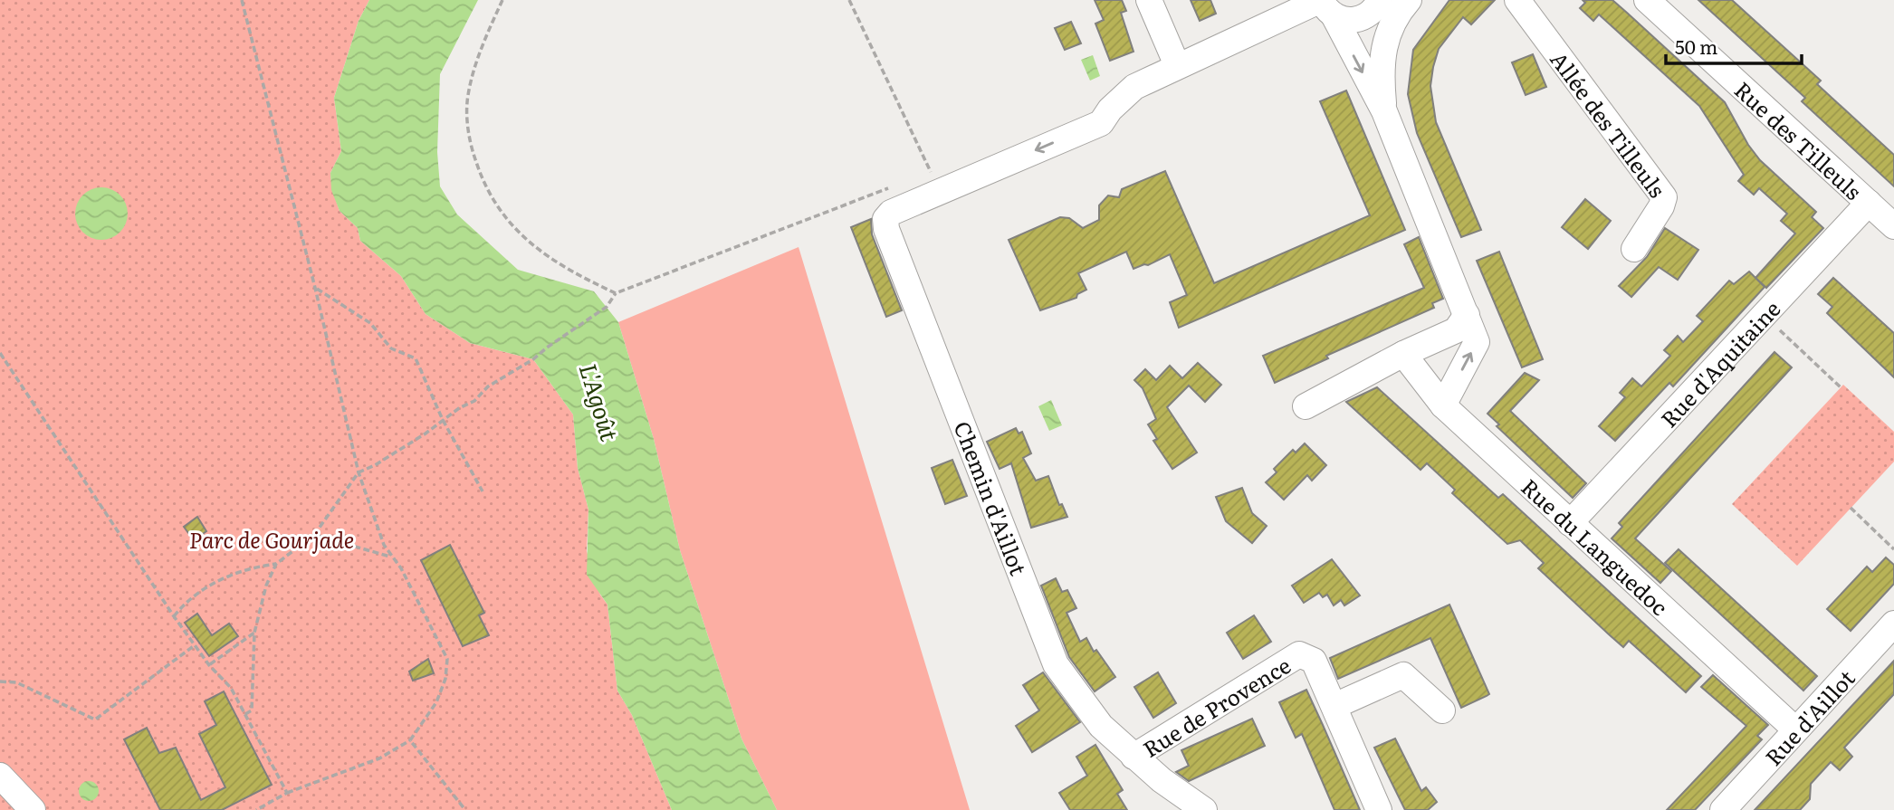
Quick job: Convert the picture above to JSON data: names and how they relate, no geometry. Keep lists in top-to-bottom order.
{
  "streets": {
    "street": [
      "Allée des Tilleuls",
      "Rue des Tilleuls",
      "Rue d'Aquitaine",
      "Chemin d'Aillot",
      "Rue du Languedoc",
      "Rue de Provence",
      "Rue d'Aillot"
    ]
  },
  "crossings": [
    ["Rue des Tilleuls", "Rue d'Aquitaine"],
    ["Rue d'Aquitaine", "Rue du Languedoc"],
    ["Chemin d'Aillot", "Rue de Provence"],
    ["Rue du Languedoc", "Rue d'Aillot"]
  ],
  "water": ["L'Agoût"],
  "parks": ["Parc de Gourjade"],
  "scale_bar": "50 m"
}
